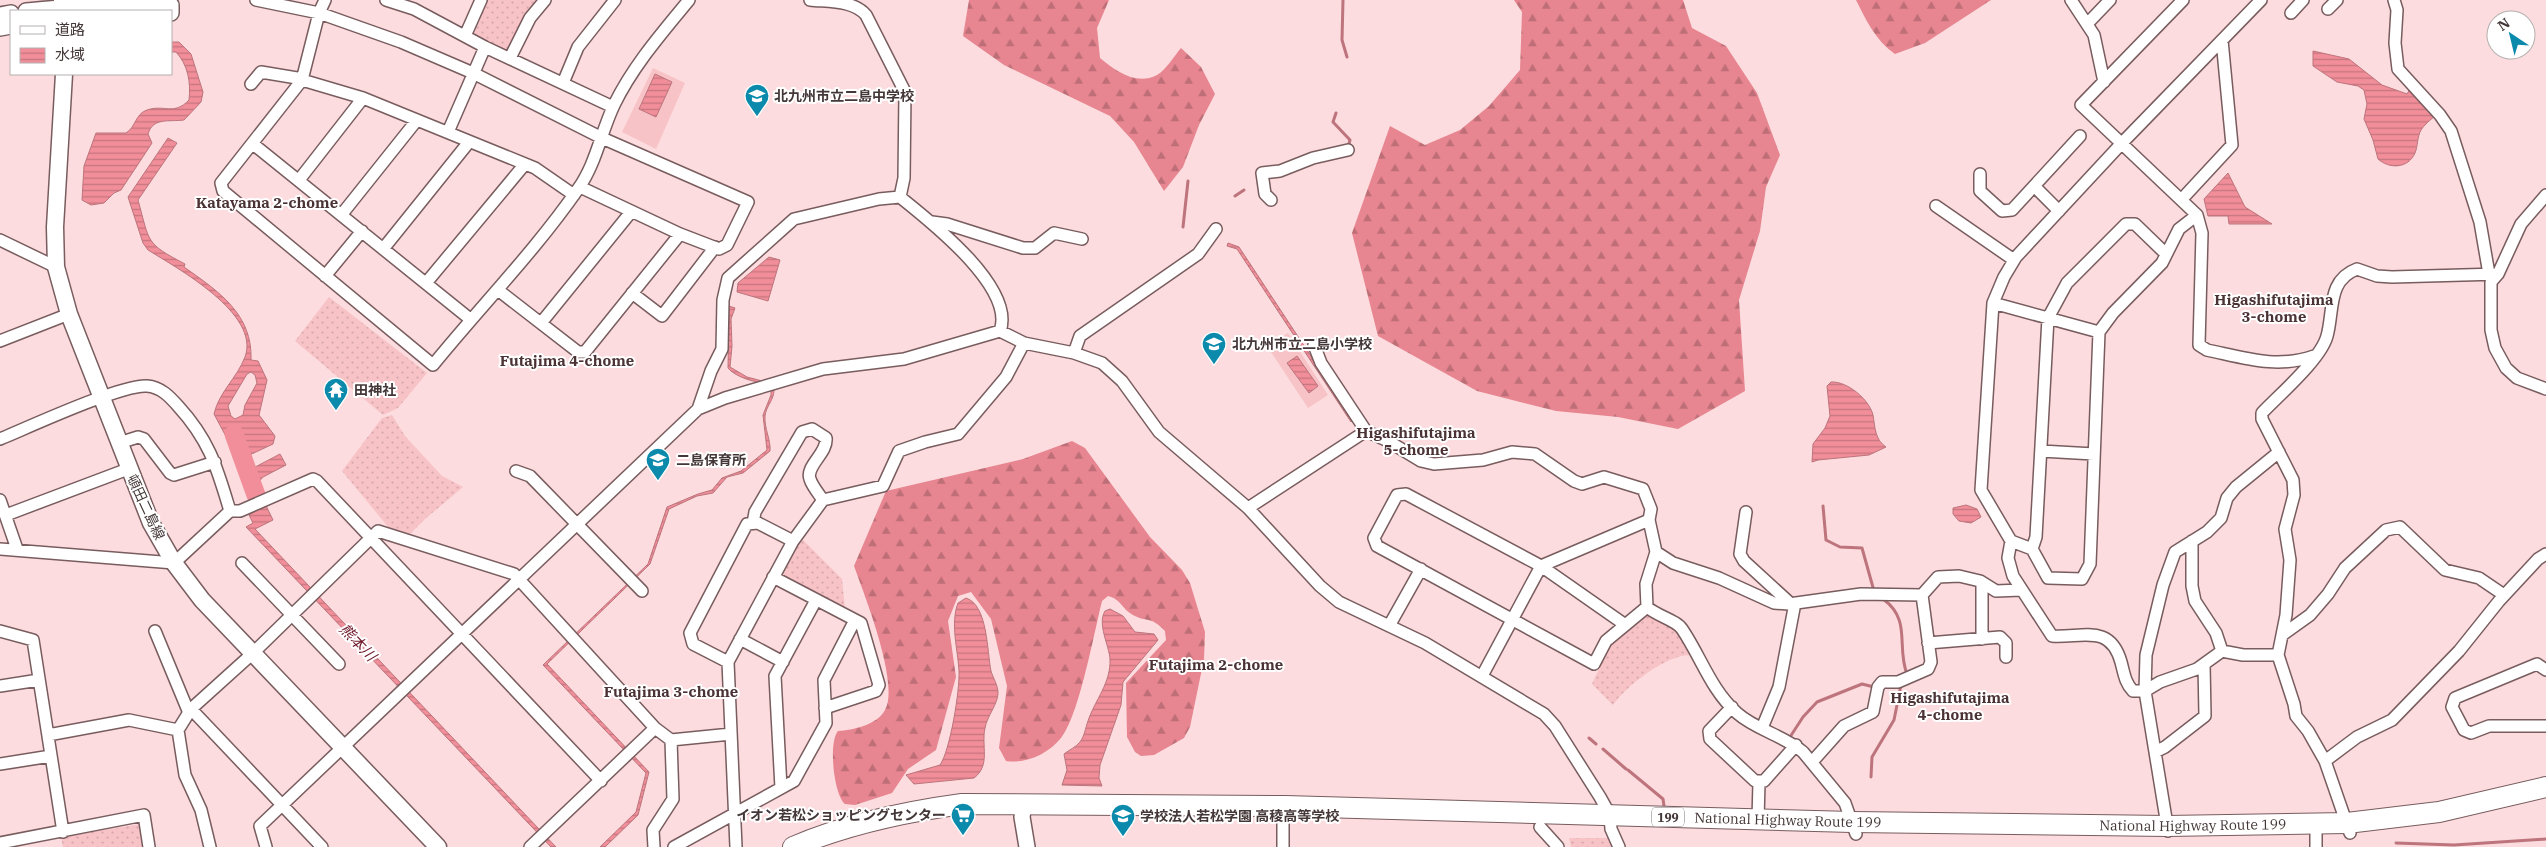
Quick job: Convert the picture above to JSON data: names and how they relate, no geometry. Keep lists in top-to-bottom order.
{
  "streets": {
    "highway": ["199", "National Highway Route 199"],
    "main road": ["頓田二島線"]
  },
  "districts": [
    "Katayama 2-chome",
    "Higashifutajima 3-chome",
    "Futajima 4-chome",
    "Higashifutajima 5-chome",
    "Futajima 2-chome",
    "Futajima 3-chome",
    "Higashifutajima 4-chome"
  ],
  "water": ["熊本川"],
  "places": {
    "school or university": [
      "北九州市立二島中学校",
      "北九州市立二島小学校",
      "二島保育所",
      "学校法人若松学園 高稜高等学校"
    ],
    "temple": ["田神社"],
    "supermarket": ["イオン若松ショッピングセンター"]
  },
  "legend": ["道路", "水域"],
  "north": "top left"
}
